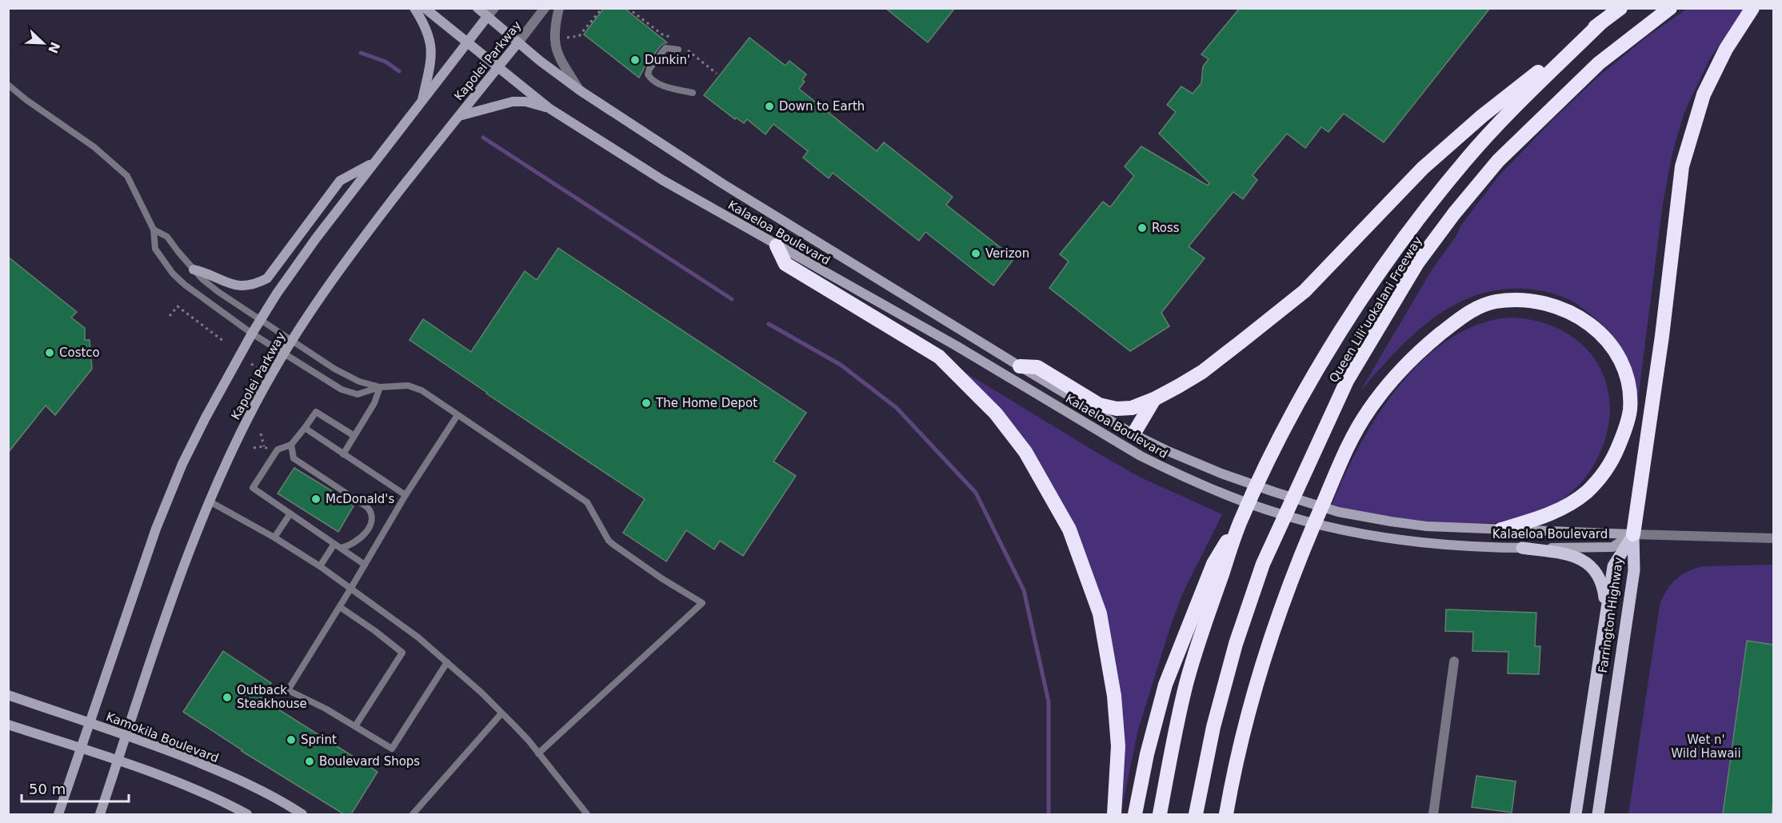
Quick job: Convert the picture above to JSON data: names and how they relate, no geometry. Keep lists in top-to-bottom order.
{
  "streets": {
    "highway": ["Queen Liliʻuokalani Freeway"],
    "main road": [
      "Kapolei Parkway",
      "Kalaeloa Boulevard",
      "Farrington Highway",
      "Kamokila Boulevard"
    ]
  },
  "crossings": [
    ["Kapolei Parkway", "Kalaeloa Boulevard"],
    ["Kapolei Parkway", "Kamokila Boulevard"],
    ["Kalaeloa Boulevard", "Farrington Highway"]
  ],
  "parks": ["Wet n' Wild Hawaii"],
  "places": [
    "Dunkin'",
    "Down to Earth",
    "Ross",
    "Verizon",
    "Costco",
    "The Home Depot",
    "McDonald's",
    "Outback Steakhouse",
    "Sprint",
    "Boulevard Shops"
  ],
  "scale_bar": "50 m",
  "north": "bottom right"
}
